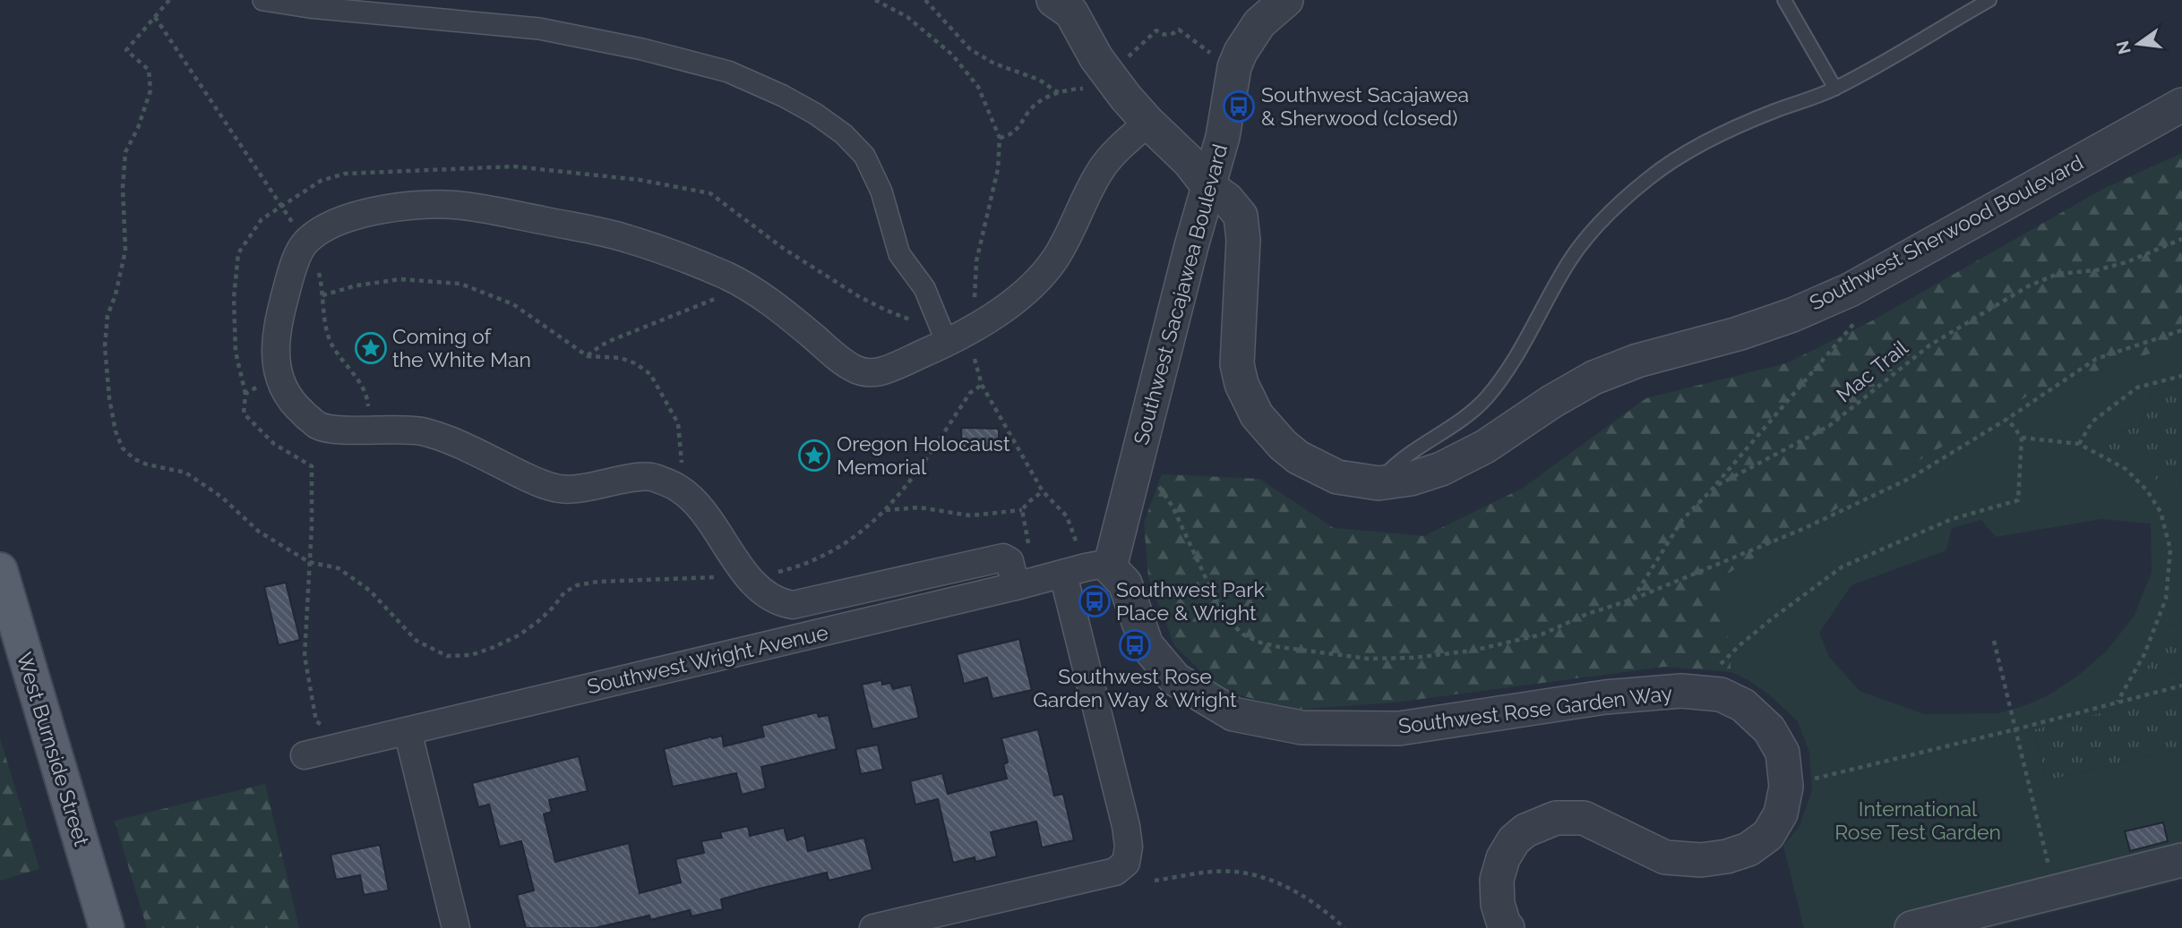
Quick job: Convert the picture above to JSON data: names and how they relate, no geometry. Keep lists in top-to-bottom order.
{
  "streets": {
    "main road": ["West Burnside Street"],
    "street": [
      "Southwest Sherwood Boulevard",
      "Southwest Sacajawea Boulevard",
      "Southwest Wright Avenue",
      "Southwest Rose Garden Way"
    ],
    "path": ["Mac Trail"]
  },
  "crossings": [
    ["Southwest Sherwood Boulevard", "Southwest Sacajawea Boulevard"],
    ["Southwest Sacajawea Boulevard", "Southwest Wright Avenue"],
    ["Southwest Sacajawea Boulevard", "Southwest Rose Garden Way"],
    ["Southwest Wright Avenue", "Southwest Rose Garden Way"]
  ],
  "parks": ["International Rose Test Garden"],
  "places": {
    "bus stop": ["Southwest Sacajawea & Sherwood (closed)", "Southwest Park Place & Wright", "Southwest Rose Garden Way & Wright"],
    "place": ["Coming of the White Man", "Oregon Holocaust Memorial"]
  },
  "north": "left"
}
